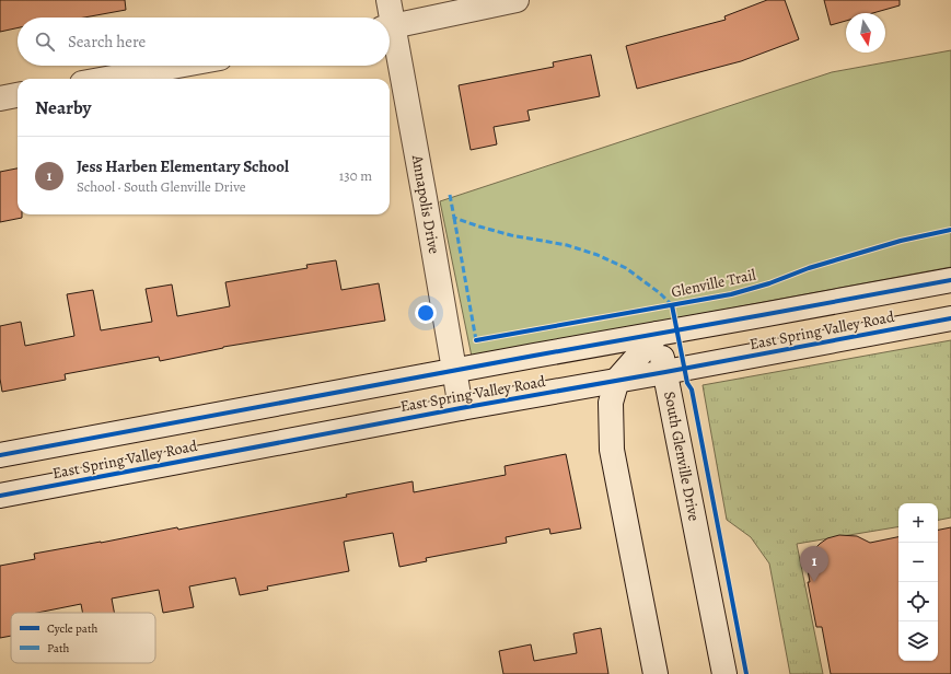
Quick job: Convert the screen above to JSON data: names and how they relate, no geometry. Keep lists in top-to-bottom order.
{
  "streets": {
    "street": ["Annapolis Drive", "East Spring Valley Road", "South Glenville Drive"],
    "cycle path": ["Glenville Trail"]
  },
  "crossings": [
    ["Annapolis Drive", "East Spring Valley Road"],
    ["East Spring Valley Road", "South Glenville Drive"]
  ],
  "legend": ["Cycle path", "Path"],
  "north": "bottom",
  "page": {
    "search": "Search here",
    "heading": "Nearby",
    "list": [
      {
        "mark": "1",
        "name": "Jess Harben Elementary School",
        "note": "School · South Glenville Drive",
        "value": "130 m"
      }
    ],
    "map_buttons": ["+", "−"],
    "pins": "1"
  }
}
